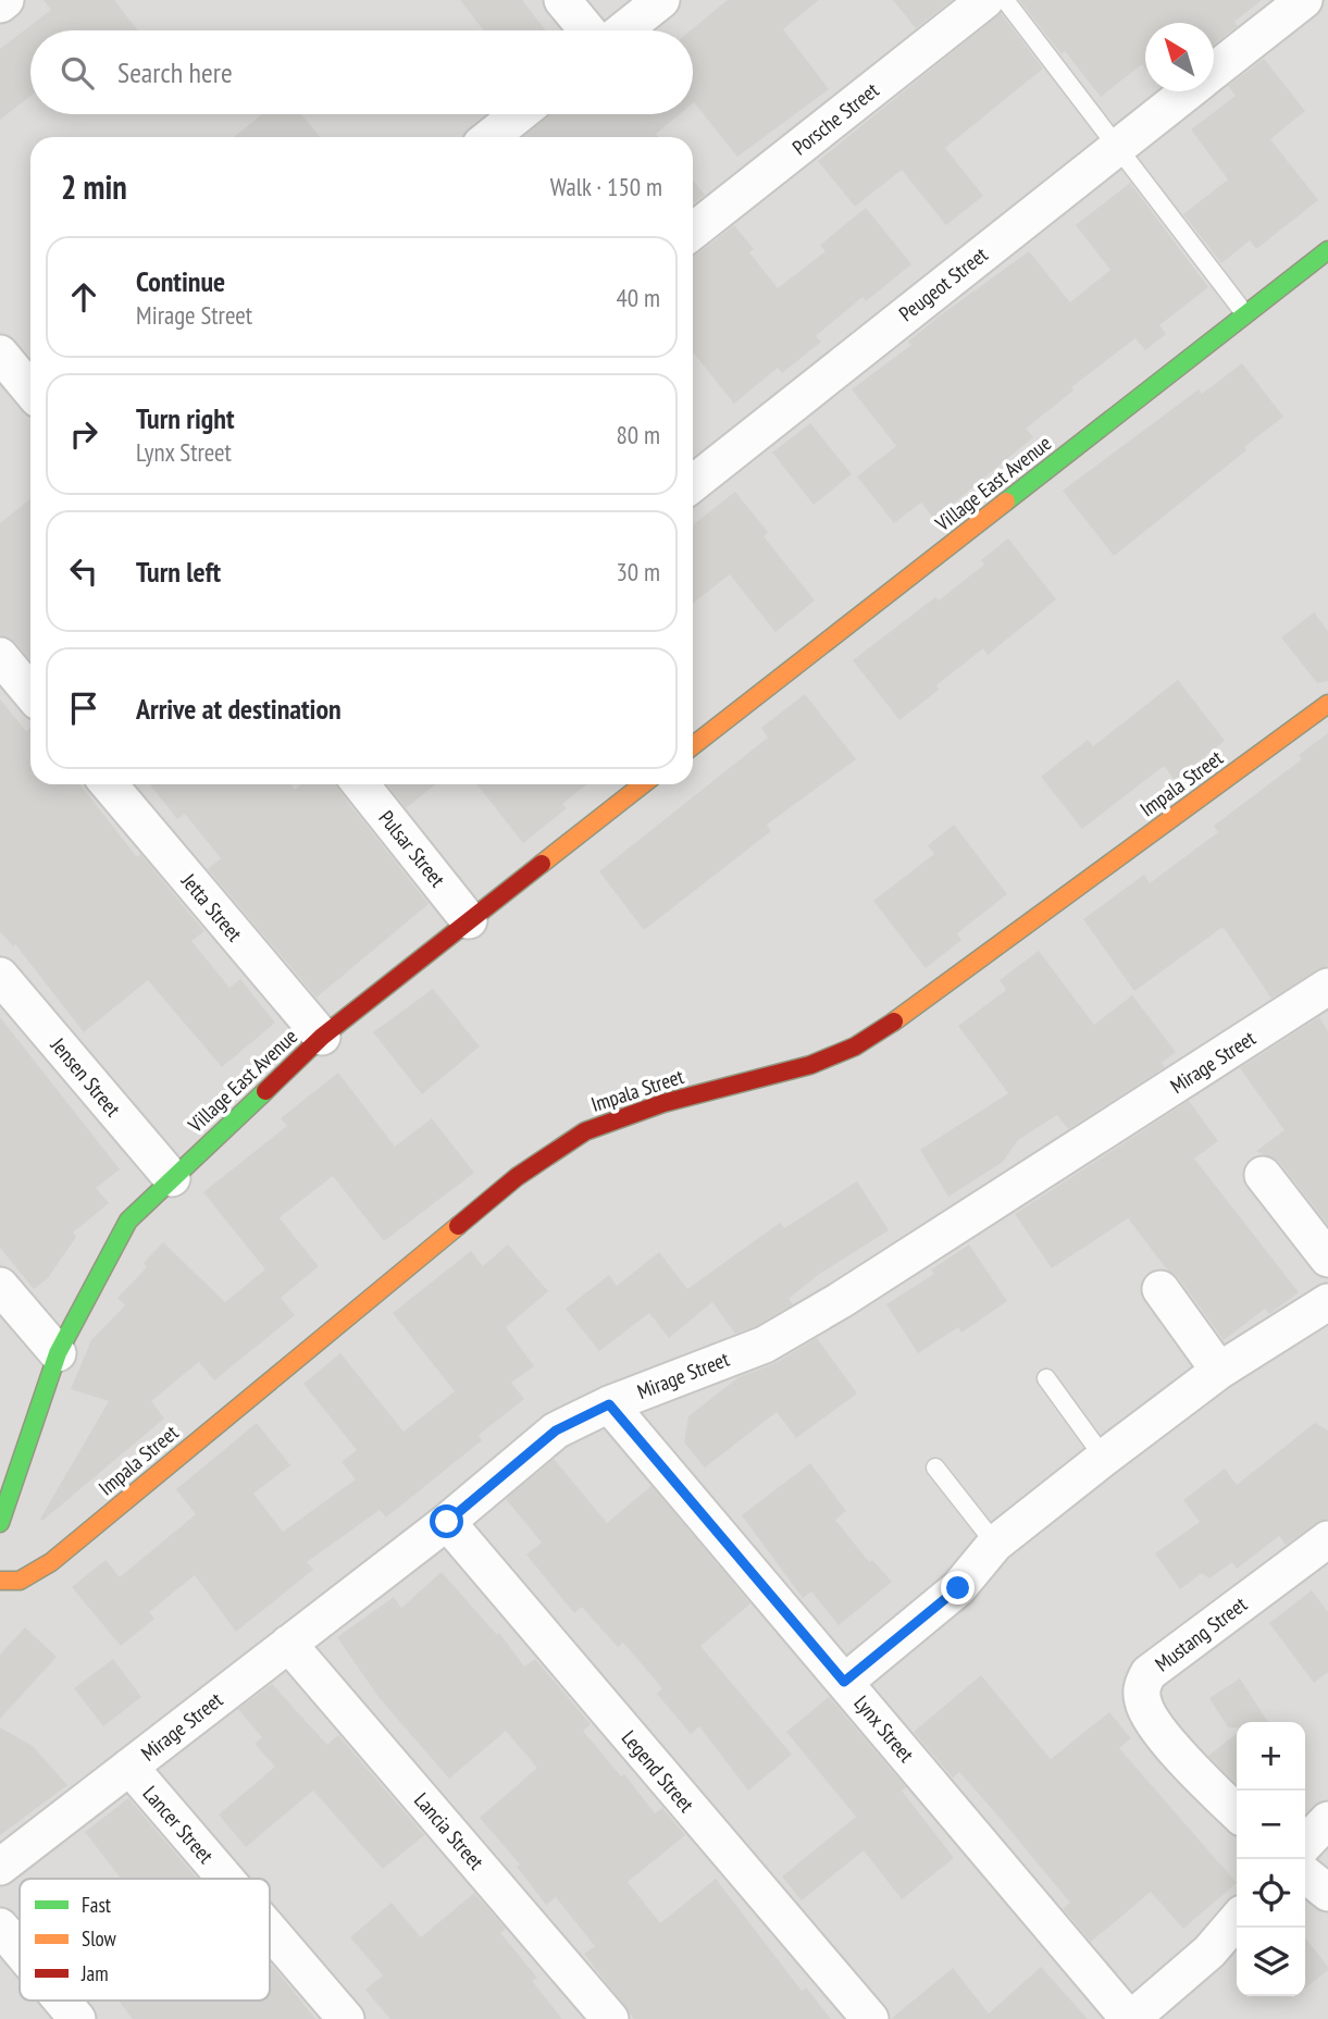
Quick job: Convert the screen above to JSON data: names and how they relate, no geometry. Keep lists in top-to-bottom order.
{
  "streets": {
    "street": [
      "Porsche Street",
      "Peugeot Street",
      "Village East Avenue",
      "Impala Street",
      "Pulsar Street",
      "Jetta Street",
      "Mirage Street",
      "Jensen Street",
      "Mustang Street",
      "Lynx Street",
      "Legend Street",
      "Lancer Street",
      "Lancia Street"
    ]
  },
  "crossings": [
    ["Village East Avenue", "Pulsar Street"],
    ["Village East Avenue", "Jetta Street"],
    ["Village East Avenue", "Jensen Street"],
    ["Mirage Street", "Lynx Street"],
    ["Mirage Street", "Legend Street"],
    ["Mirage Street", "Lancer Street"],
    ["Mirage Street", "Lancia Street"]
  ],
  "legend": ["Fast", "Slow", "Jam"],
  "north": "top left",
  "page": {
    "search": "Search here",
    "heading": ["2 min", "Walk · 150 m"],
    "list": [
      ["Continue", "Mirage Street", "40 m"],
      ["Turn right", "Lynx Street", "80 m"],
      ["Turn left", "30 m"],
      "Arrive at destination"
    ],
    "map_buttons": ["+", "−"]
  }
}
